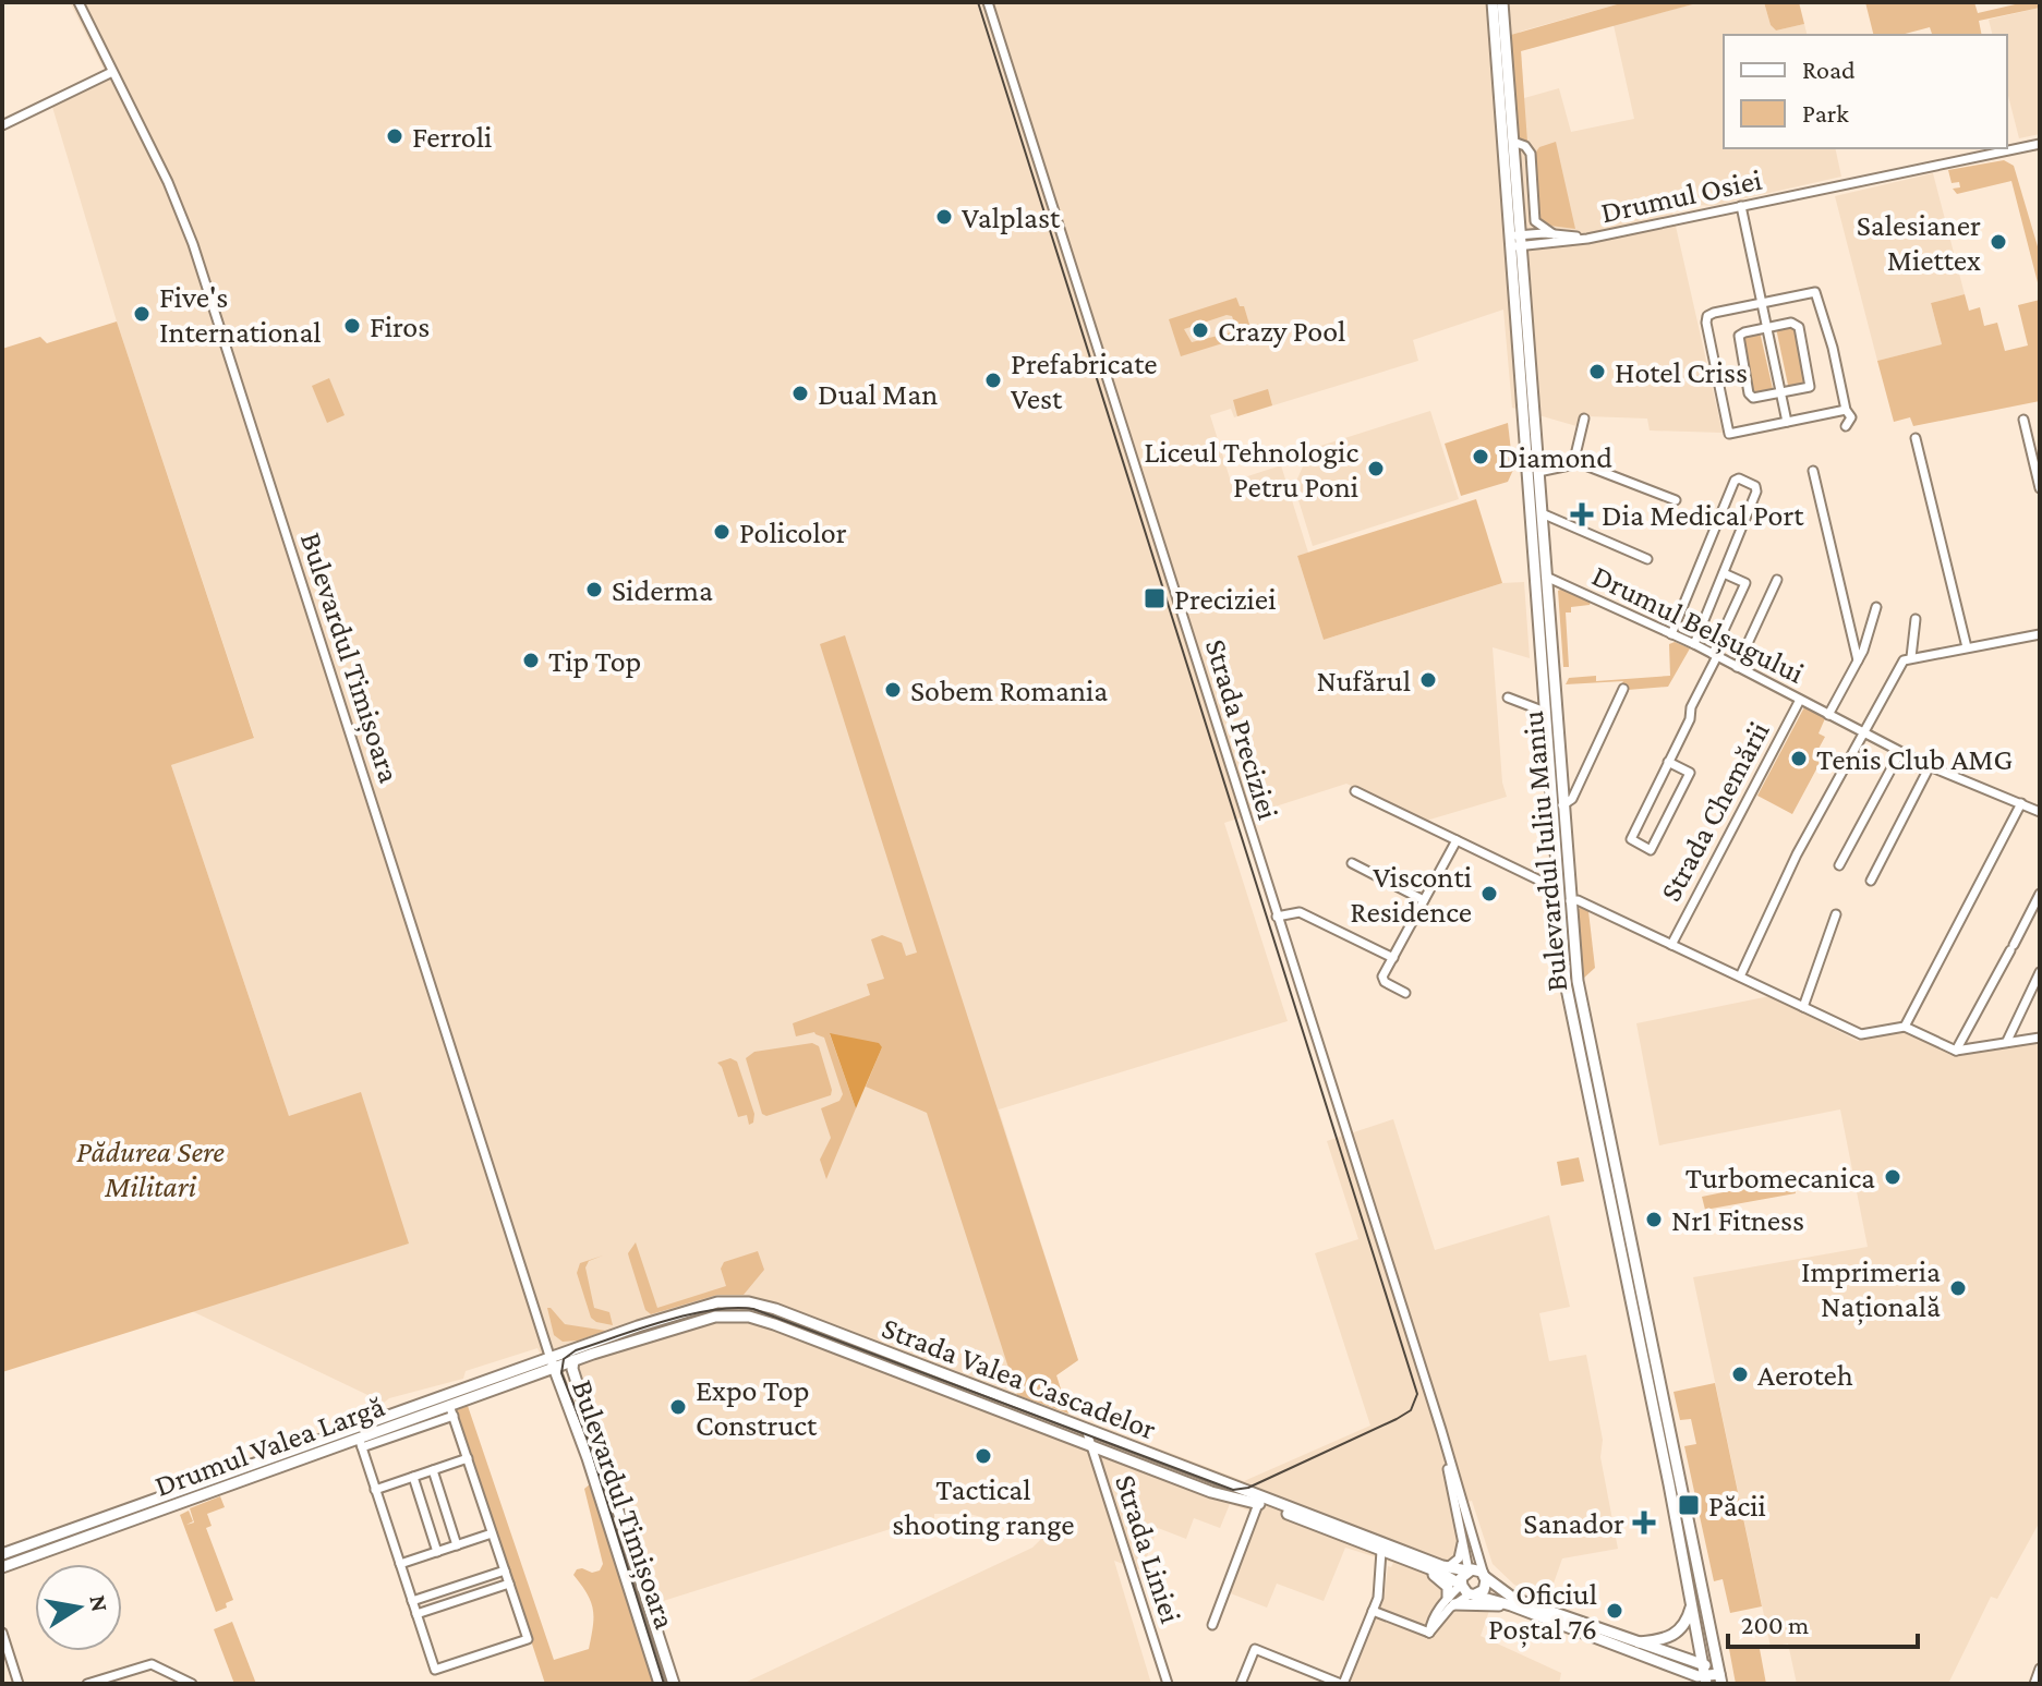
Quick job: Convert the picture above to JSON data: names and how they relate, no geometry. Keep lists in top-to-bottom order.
{
  "streets": {
    "main road": [
      "Bulevardul Timișoara",
      "Bulevardul Iuliu Maniu",
      "Strada Valea Cascadelor",
      "Drumul Valea Largă"
    ],
    "street": [
      "Drumul Osiei",
      "Drumul Belșugului",
      "Strada Preciziei",
      "Strada Chemării",
      "Strada Liniei"
    ]
  },
  "crossings": [
    ["Drumul Osiei", "Bulevardul Iuliu Maniu"],
    ["Drumul Belșugului", "Strada Chemării"],
    ["Drumul Belșugului", "Bulevardul Iuliu Maniu"],
    ["Bulevardul Timișoara", "Strada Valea Cascadelor"],
    ["Bulevardul Timișoara", "Drumul Valea Largă"],
    ["Strada Preciziei", "Strada Valea Cascadelor"],
    ["Strada Valea Cascadelor", "Drumul Valea Largă"],
    ["Strada Valea Cascadelor", "Strada Liniei"]
  ],
  "parks": ["Pădurea Sere Militari"],
  "places": {
    "other": [
      "Ferroli",
      "Valplast",
      "Salesianer Miettex",
      "Five's International",
      "Firos",
      "Crazy Pool",
      "Hotel Criss",
      "Prefabricate Vest",
      "Dual Man",
      "Diamond",
      "Liceul Tehnologic Petru Poni",
      "Policolor",
      "Siderma",
      "Tip Top",
      "Nufărul",
      "Sobem Romania",
      "Tenis Club AMG",
      "Visconti Residence",
      "Turbomecanica",
      "Nr1 Fitness",
      "Imprimeria Națională",
      "Aeroteh",
      "Expo Top Construct",
      "Tactical shooting range",
      "Oficiul Poștal 76"
    ],
    "health": ["Dia Medical Port", "Sanador"],
    "transit": ["Preciziei", "Păcii"]
  },
  "legend": ["Road", "Park"],
  "scale_bar": "200 m",
  "north": "right"
}
